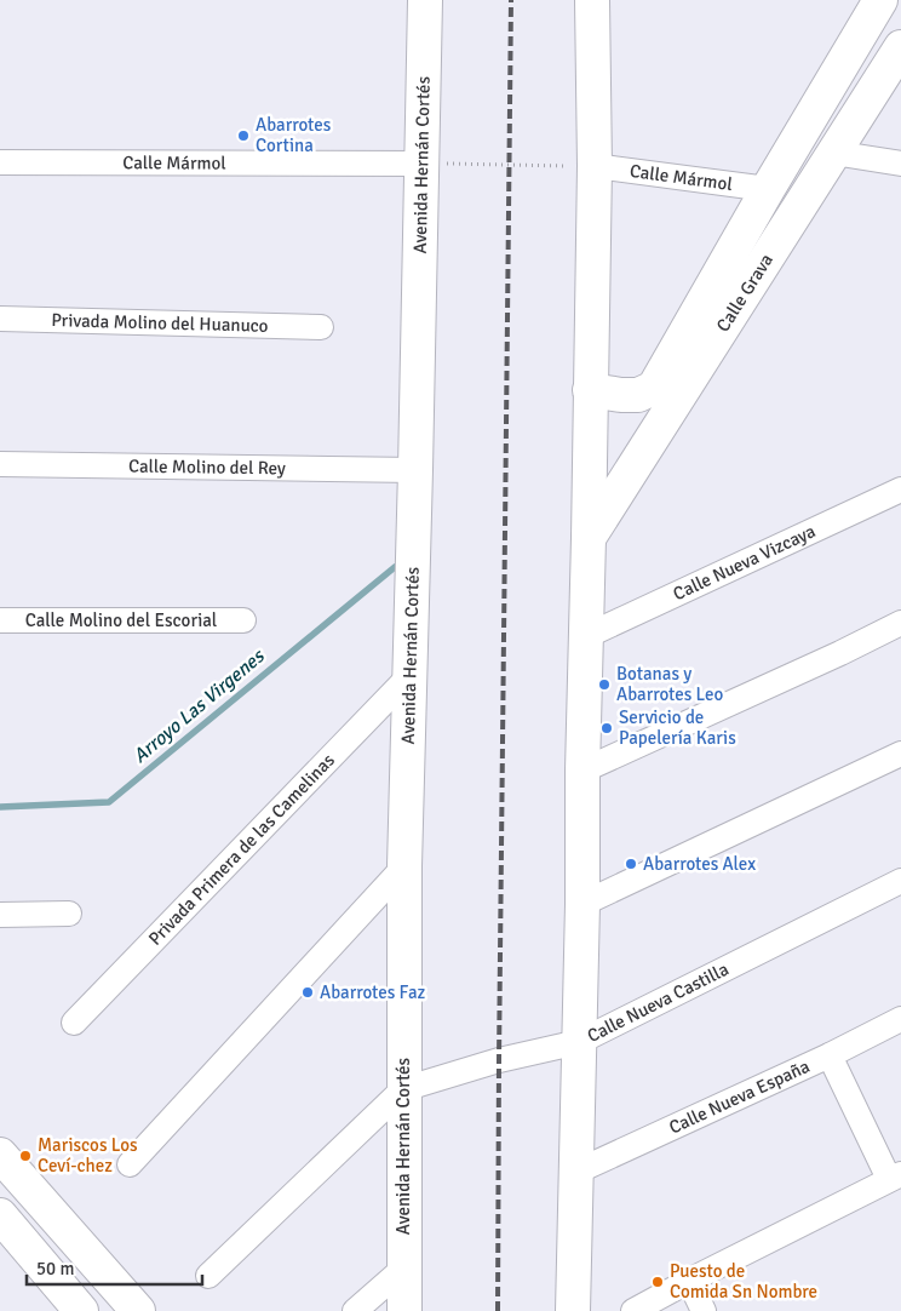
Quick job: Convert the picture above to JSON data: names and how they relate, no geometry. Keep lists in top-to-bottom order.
{
  "streets": {
    "main road": ["Avenida Hernán Cortés", "Calle Grava"],
    "street": [
      "Calle Mármol",
      "Privada Molino del Huanuco",
      "Calle Molino del Rey",
      "Calle Nueva Vizcaya",
      "Calle Molino del Escorial",
      "Privada Primera de las Camelinas",
      "Calle Nueva Castilla",
      "Calle Nueva España"
    ]
  },
  "crossings": [
    ["Calle Mármol", "Avenida Hernán Cortés"],
    ["Calle Mármol", "Calle Grava"],
    ["Avenida Hernán Cortés", "Calle Molino del Rey"],
    ["Avenida Hernán Cortés", "Privada Primera de las Camelinas"],
    ["Avenida Hernán Cortés", "Calle Nueva Castilla"]
  ],
  "water": ["Arroyo Las Virgenes"],
  "places": [
    "Abarrotes Cortina",
    "Botanas y Abarrotes Leo",
    "Servicio de Papelería Karis",
    "Abarrotes Alex",
    "Abarrotes Faz",
    "Mariscos Los Ceví-chez",
    "Puesto de Comida Sn Nombre"
  ],
  "scale_bar": "50 m"
}
